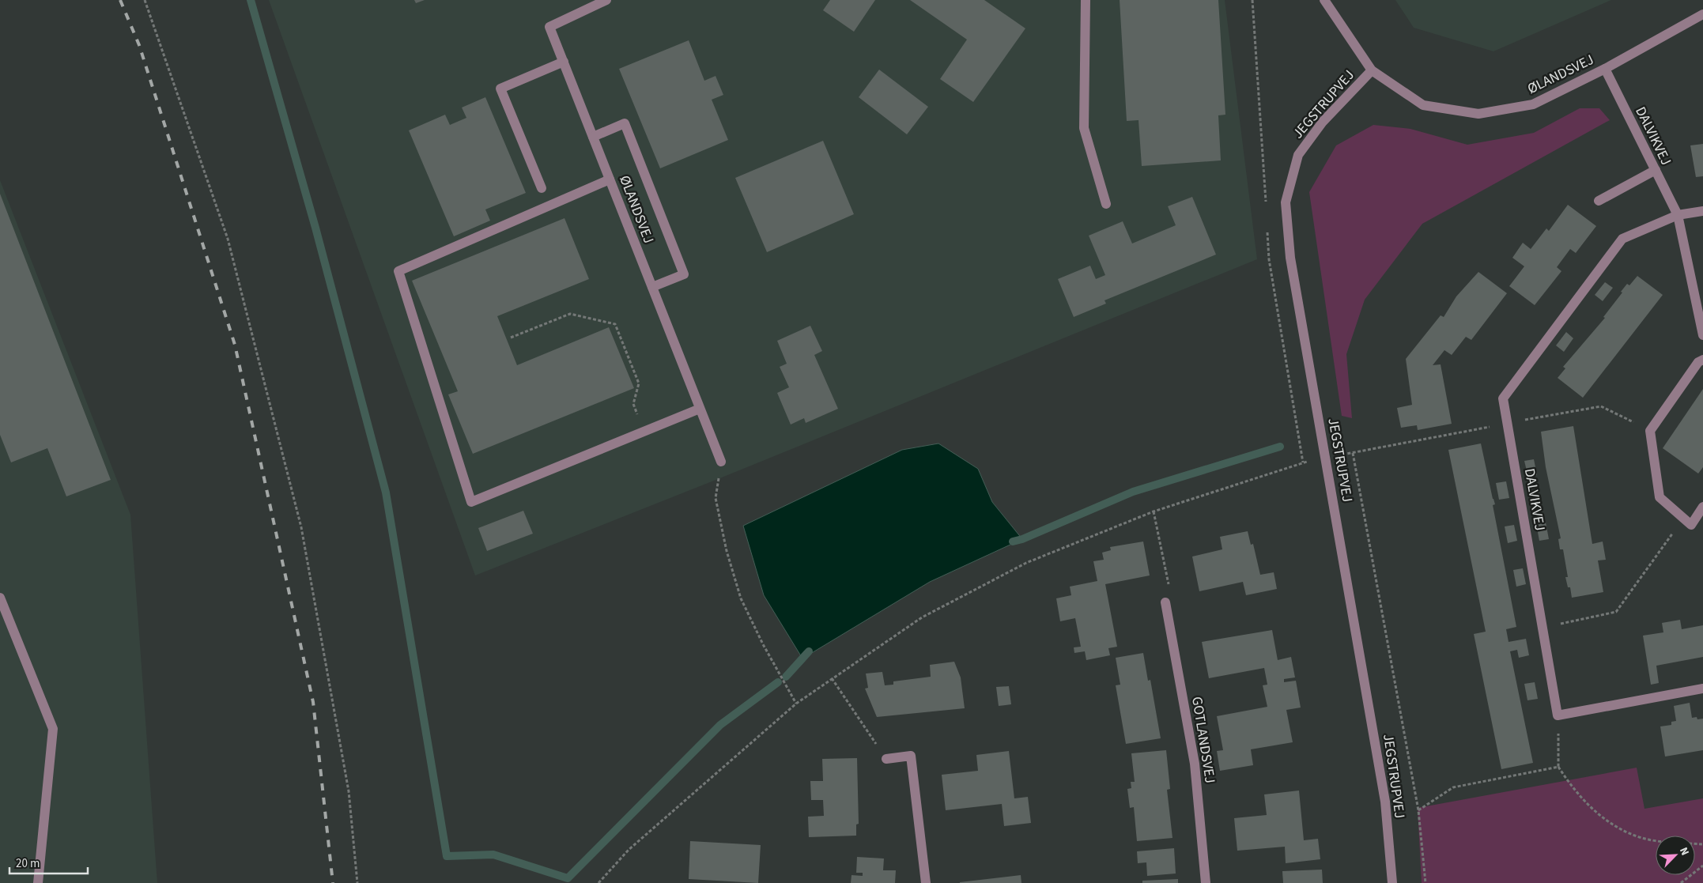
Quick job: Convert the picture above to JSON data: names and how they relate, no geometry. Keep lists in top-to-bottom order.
{
  "streets": {
    "street": [
      "ØLANDSVEJ",
      "JEGSTRUPVEJ",
      "DALVIKVEJ",
      "GOTLANDSVEJ"
    ]
  },
  "crossings": [
    ["ØLANDSVEJ", "JEGSTRUPVEJ"],
    ["ØLANDSVEJ", "DALVIKVEJ"]
  ],
  "scale_bar": "20 m",
  "north": "top right"
}
